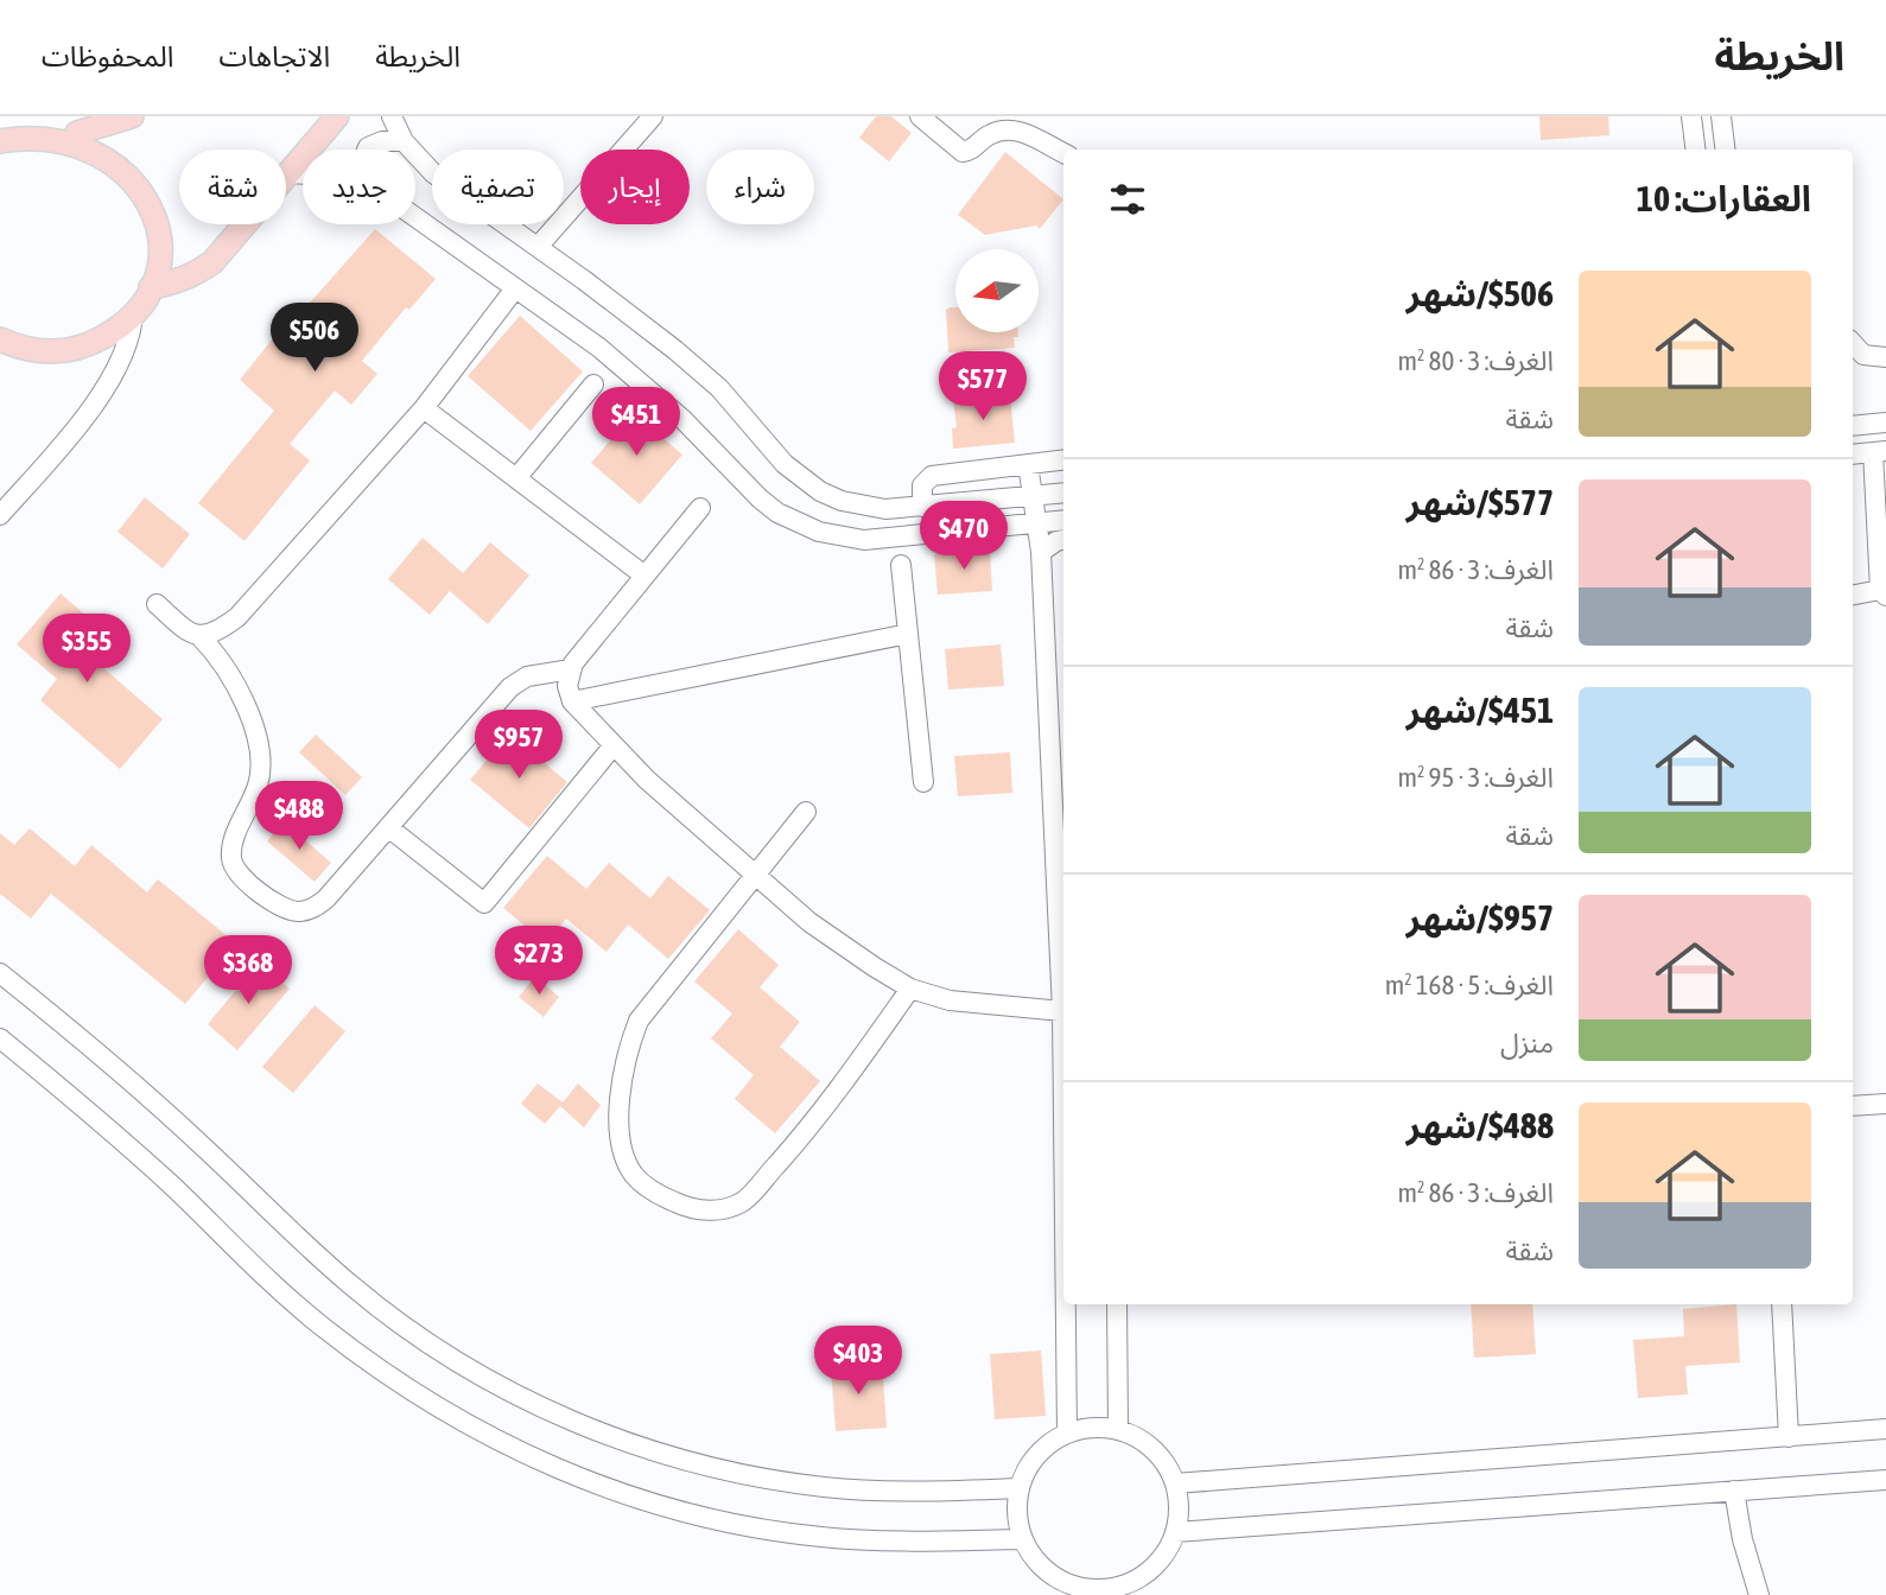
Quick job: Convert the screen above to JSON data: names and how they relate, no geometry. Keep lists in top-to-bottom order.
{
  "north": "left",
  "page": {
    "header": "الخريطة",
    "nav": ["الخريطة", "الاتجاهات", "المحفوظات"],
    "chip": [
      "شراء",
      "إيجار",
      "تصفية",
      "جديد",
      "شقة"
    ],
    "heading": "العقارات: 10",
    "list": [
      {
        "name": "$506/شهر",
        "note": "الغرف: 3 · 80 m² · شقة"
      },
      {
        "name": "$577/شهر",
        "note": "الغرف: 3 · 86 m² · شقة"
      },
      {
        "name": "$451/شهر",
        "note": "الغرف: 3 · 95 m² · شقة"
      },
      {
        "name": "$957/شهر",
        "note": "الغرف: 5 · 168 m² · منزل"
      },
      {
        "name": "$488/شهر",
        "note": "الغرف: 3 · 86 m² · شقة"
      }
    ],
    "price": [
      "$506",
      "$577",
      "$451",
      "$470",
      "$355",
      "$957",
      "$488",
      "$273",
      "$368",
      "$403"
    ]
  }
}
